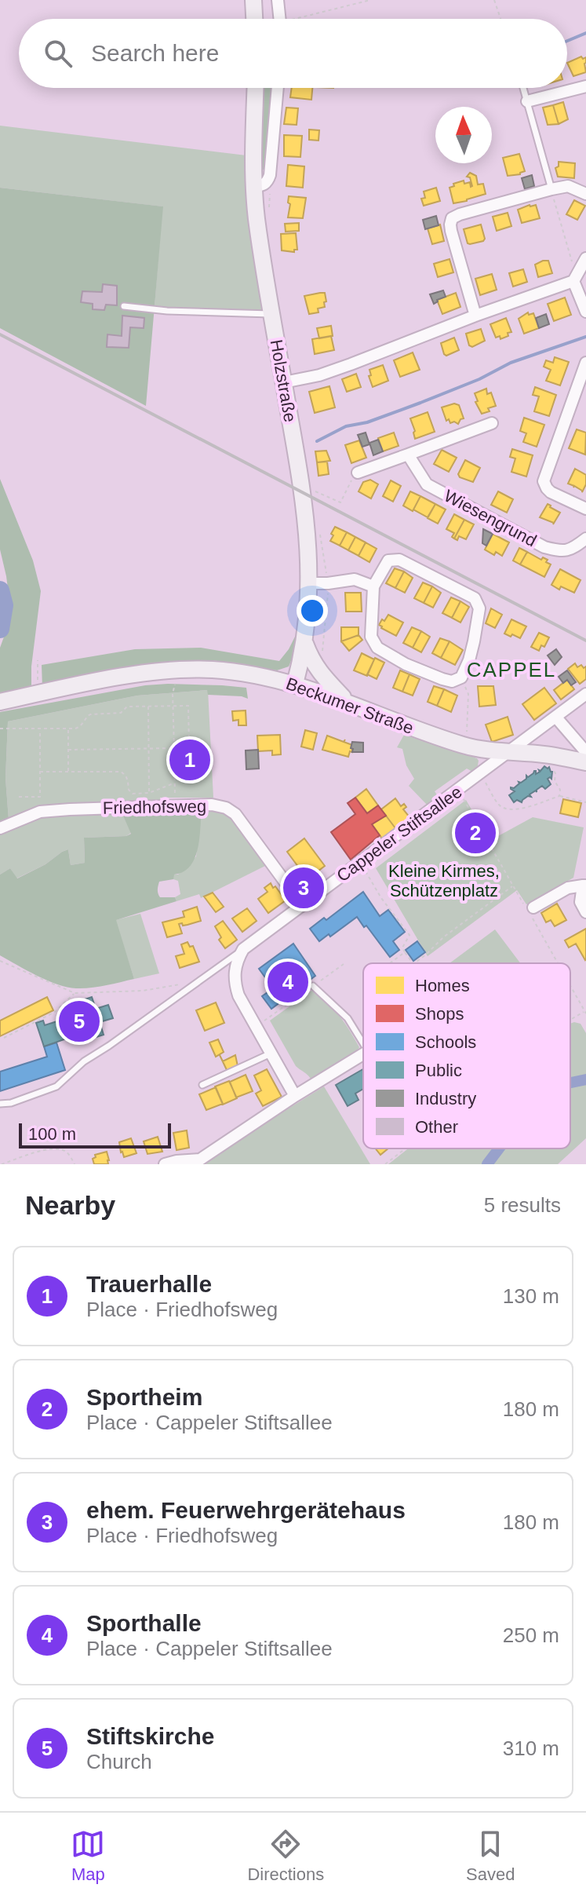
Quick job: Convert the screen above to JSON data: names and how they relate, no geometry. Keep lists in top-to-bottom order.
{
  "streets": {
    "main road": ["Holzstraße", "Beckumer Straße"],
    "street": ["Wiesengrund", "Friedhofsweg", "Cappeler Stiftsallee"]
  },
  "crossings": [
    ["Holzstraße", "Beckumer Straße"],
    ["Beckumer Straße", "Cappeler Stiftsallee"],
    ["Friedhofsweg", "Cappeler Stiftsallee"]
  ],
  "districts": ["CAPPEL"],
  "parks": ["Kleine Kirmes, Schützenplatz"],
  "legend": [
    "Homes",
    "Shops",
    "Schools",
    "Public",
    "Industry",
    "Other"
  ],
  "scale_bar": "100 m",
  "north": "top",
  "page": {
    "search": "Search here",
    "pins": [
      "1",
      "2",
      "3",
      "4",
      "5"
    ],
    "scale": "100 m",
    "heading": ["Nearby", "5 results"],
    "list": [
      {
        "mark": "1",
        "name": "Trauerhalle",
        "note": "Place · Friedhofsweg",
        "value": "130 m"
      },
      {
        "mark": "2",
        "name": "Sportheim",
        "note": "Place · Cappeler Stiftsallee",
        "value": "180 m"
      },
      {
        "mark": "3",
        "name": "ehem. Feuerwehrgerätehaus",
        "note": "Place · Friedhofsweg",
        "value": "180 m"
      },
      {
        "mark": "4",
        "name": "Sporthalle",
        "note": "Place · Cappeler Stiftsallee",
        "value": "250 m"
      },
      {
        "mark": "5",
        "name": "Stiftskirche",
        "note": "Church",
        "value": "310 m"
      }
    ],
    "nav": ["Map", "Directions", "Saved"]
  }
}
